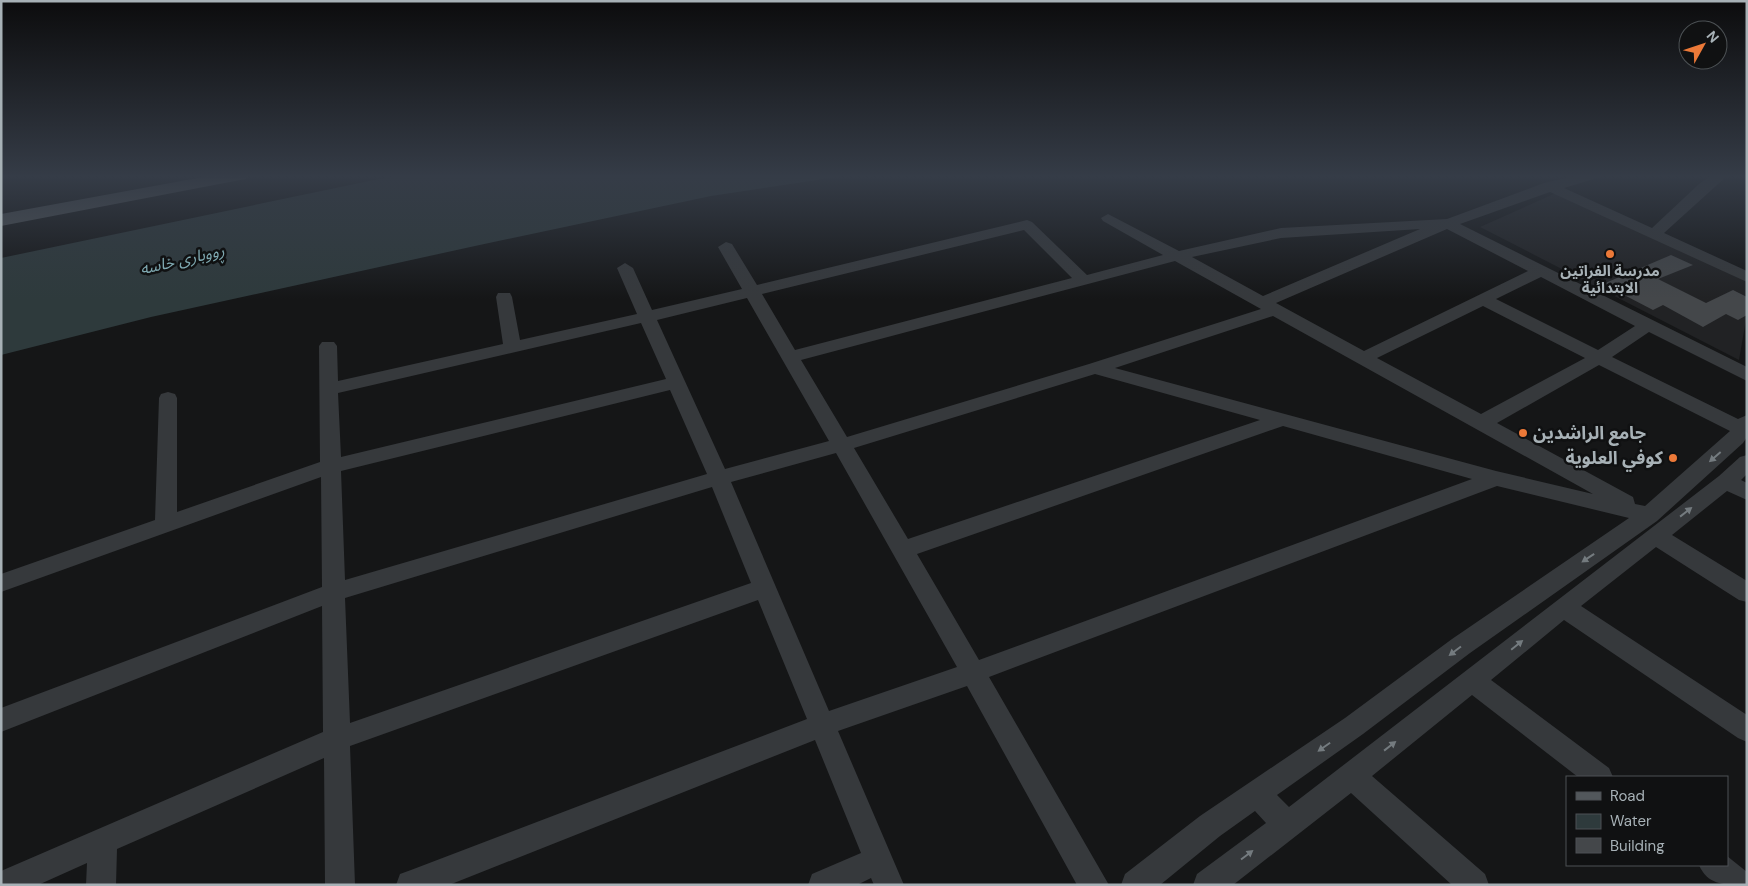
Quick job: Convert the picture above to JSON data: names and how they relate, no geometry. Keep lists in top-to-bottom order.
{
  "water": ["ڕووباری خاسە"],
  "places": ["مدرسة الفراتين الابتدائية", "جامع الراشدين", "كوفي العلوية"],
  "legend": ["Road", "Water", "Building"],
  "north": "top right"
}
